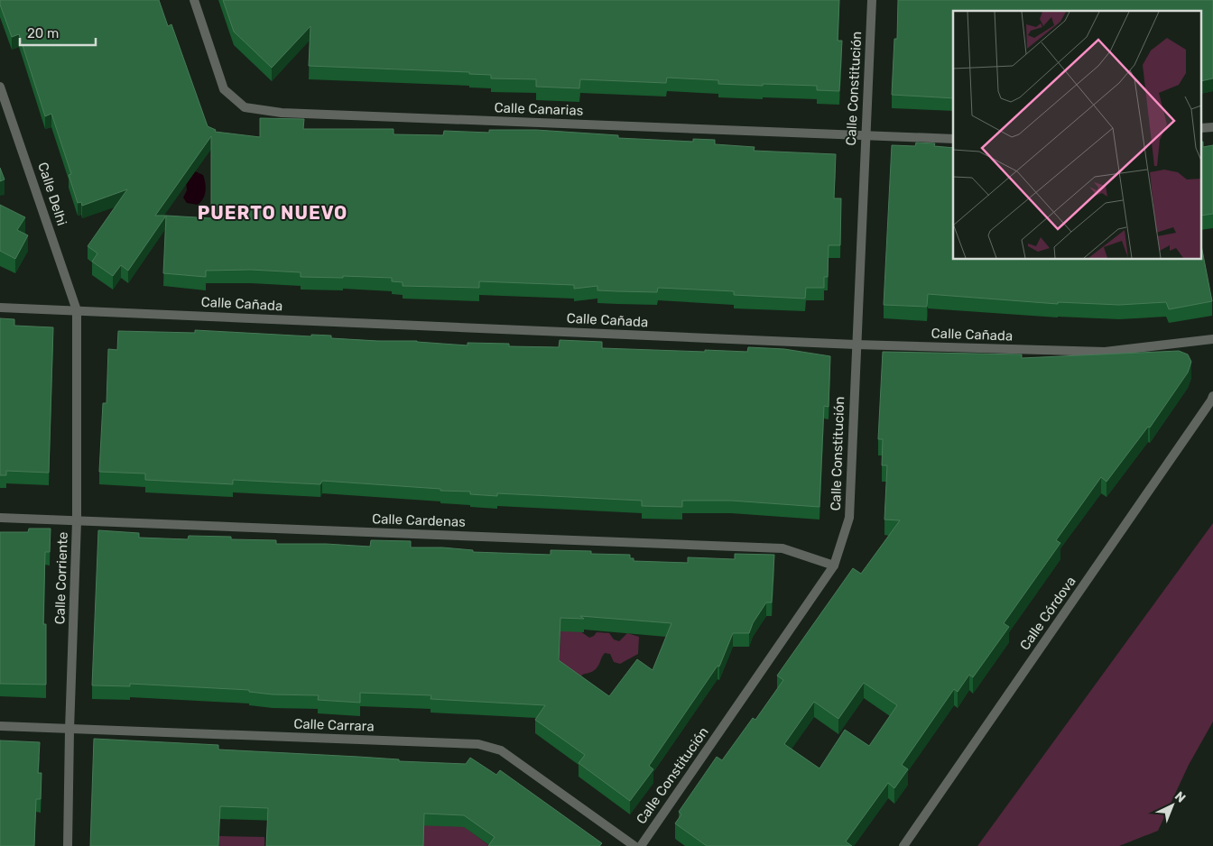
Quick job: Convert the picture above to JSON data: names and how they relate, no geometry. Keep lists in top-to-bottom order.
{
  "streets": {
    "street": [
      "Calle Constitución",
      "Calle Canarias",
      "Calle Delhi",
      "Calle Cañada",
      "Calle Cardenas",
      "Calle Corriente",
      "Calle Córdova",
      "Calle Carrara"
    ]
  },
  "crossings": [
    ["Calle Constitución", "Calle Canarias"],
    ["Calle Constitución", "Calle Cañada"],
    ["Calle Constitución", "Calle Cardenas"],
    ["Calle Delhi", "Calle Cañada"],
    ["Calle Delhi", "Calle Corriente"],
    ["Calle Cañada", "Calle Corriente"],
    ["Calle Cardenas", "Calle Corriente"],
    ["Calle Corriente", "Calle Carrara"]
  ],
  "districts": ["PUERTO NUEVO"],
  "scale_bar": "20 m",
  "north": "top right"
}
